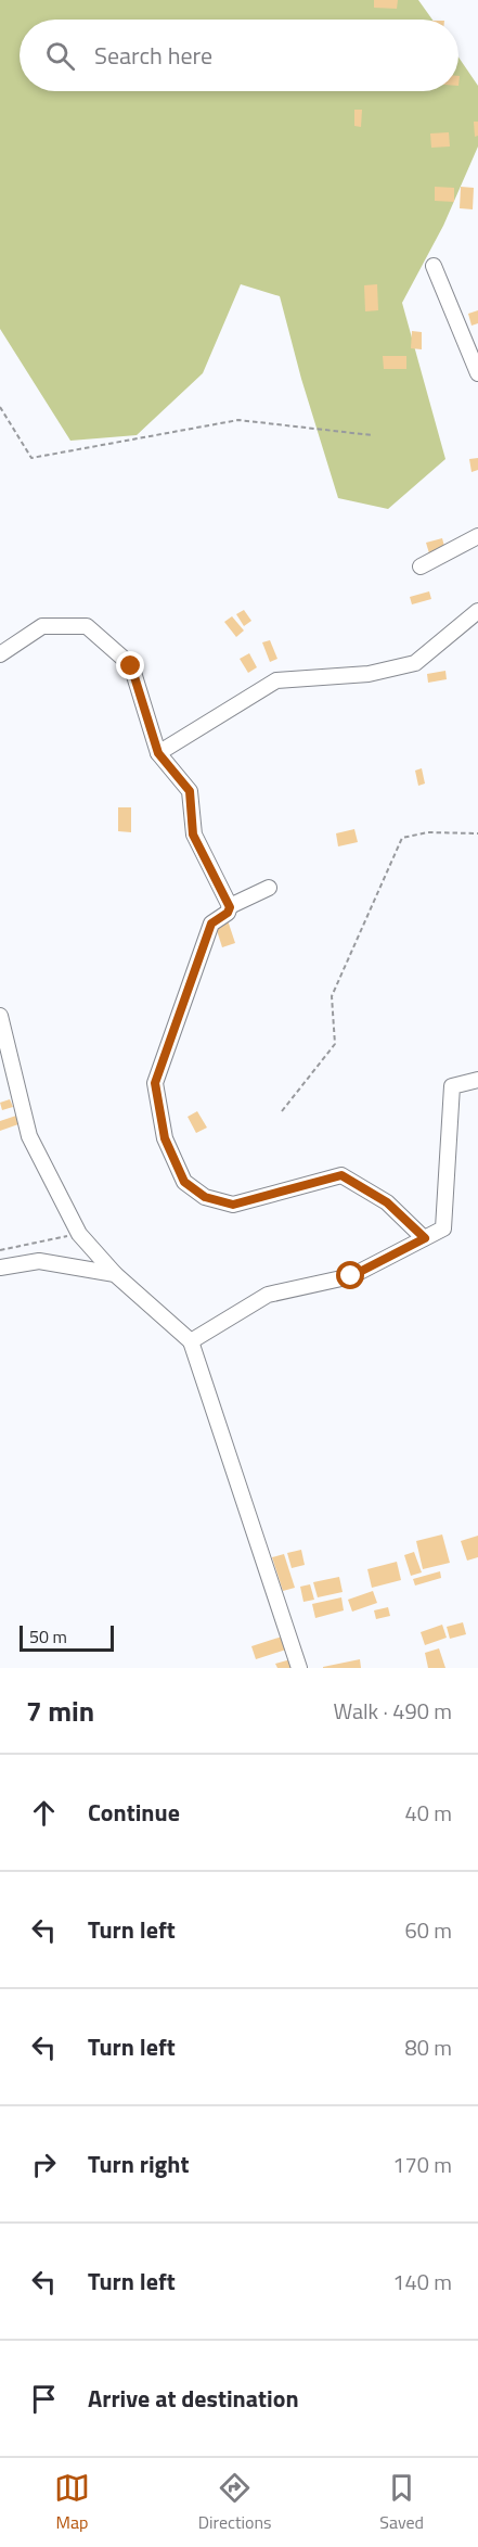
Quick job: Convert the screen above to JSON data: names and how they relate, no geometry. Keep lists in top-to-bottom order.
{
  "scale_bar": "50 m",
  "page": {
    "search": "Search here",
    "scale": "50 m",
    "heading": ["7 min", "Walk · 490 m"],
    "list": [
      ["Continue", "40 m"],
      ["Turn left", "60 m"],
      ["Turn left", "80 m"],
      ["Turn right", "170 m"],
      ["Turn left", "140 m"],
      "Arrive at destination"
    ],
    "nav": ["Map", "Directions", "Saved"]
  }
}
